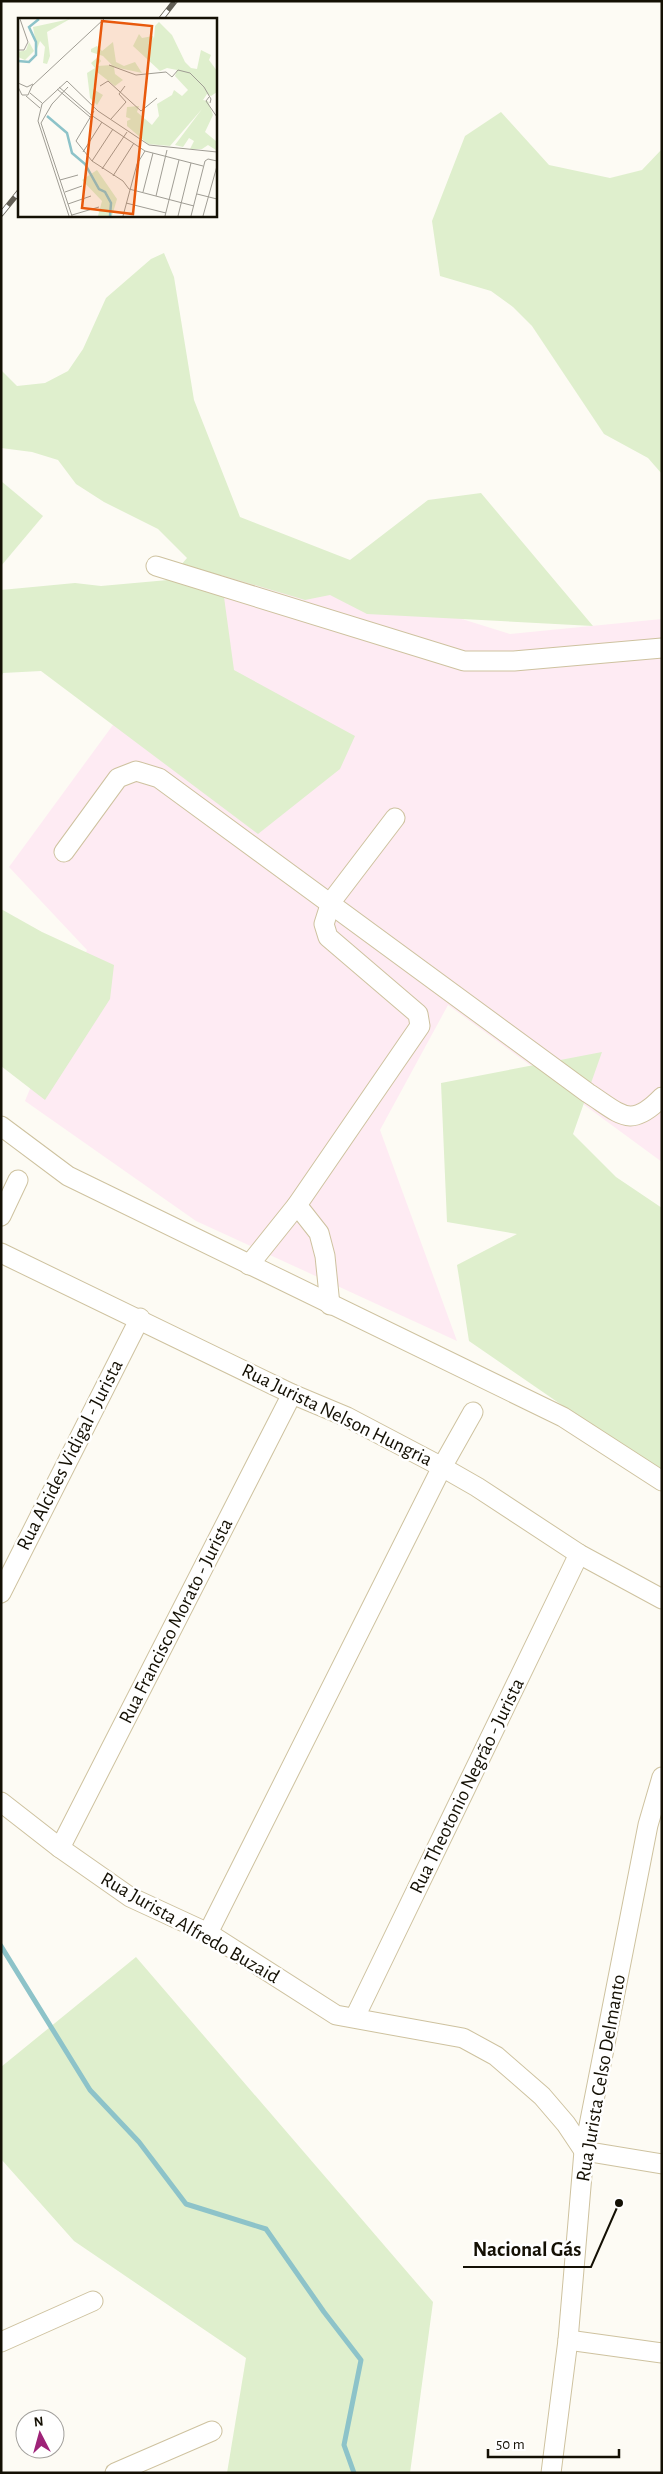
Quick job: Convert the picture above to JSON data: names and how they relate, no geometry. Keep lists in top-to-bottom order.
{
  "streets": {
    "street": [
      "Rua Jurista Nelson Hungria",
      "Rua Alcides Vidigal - Jurista",
      "Rua Francisco Morato - Jurista",
      "Rua Theotonio Negrão - Jurista",
      "Rua Jurista Alfredo Buzaid",
      "Rua Jurista Celso Delmanto"
    ]
  },
  "crossings": [
    ["Rua Jurista Nelson Hungria", "Rua Alcides Vidigal - Jurista"],
    ["Rua Jurista Nelson Hungria", "Rua Francisco Morato - Jurista"],
    ["Rua Jurista Nelson Hungria", "Rua Theotonio Negrão - Jurista"],
    ["Rua Francisco Morato - Jurista", "Rua Jurista Alfredo Buzaid"],
    ["Rua Theotonio Negrão - Jurista", "Rua Jurista Alfredo Buzaid"],
    ["Rua Jurista Alfredo Buzaid", "Rua Jurista Celso Delmanto"]
  ],
  "places": ["Nacional Gás"],
  "scale_bar": "50 m",
  "north": "top"
}
